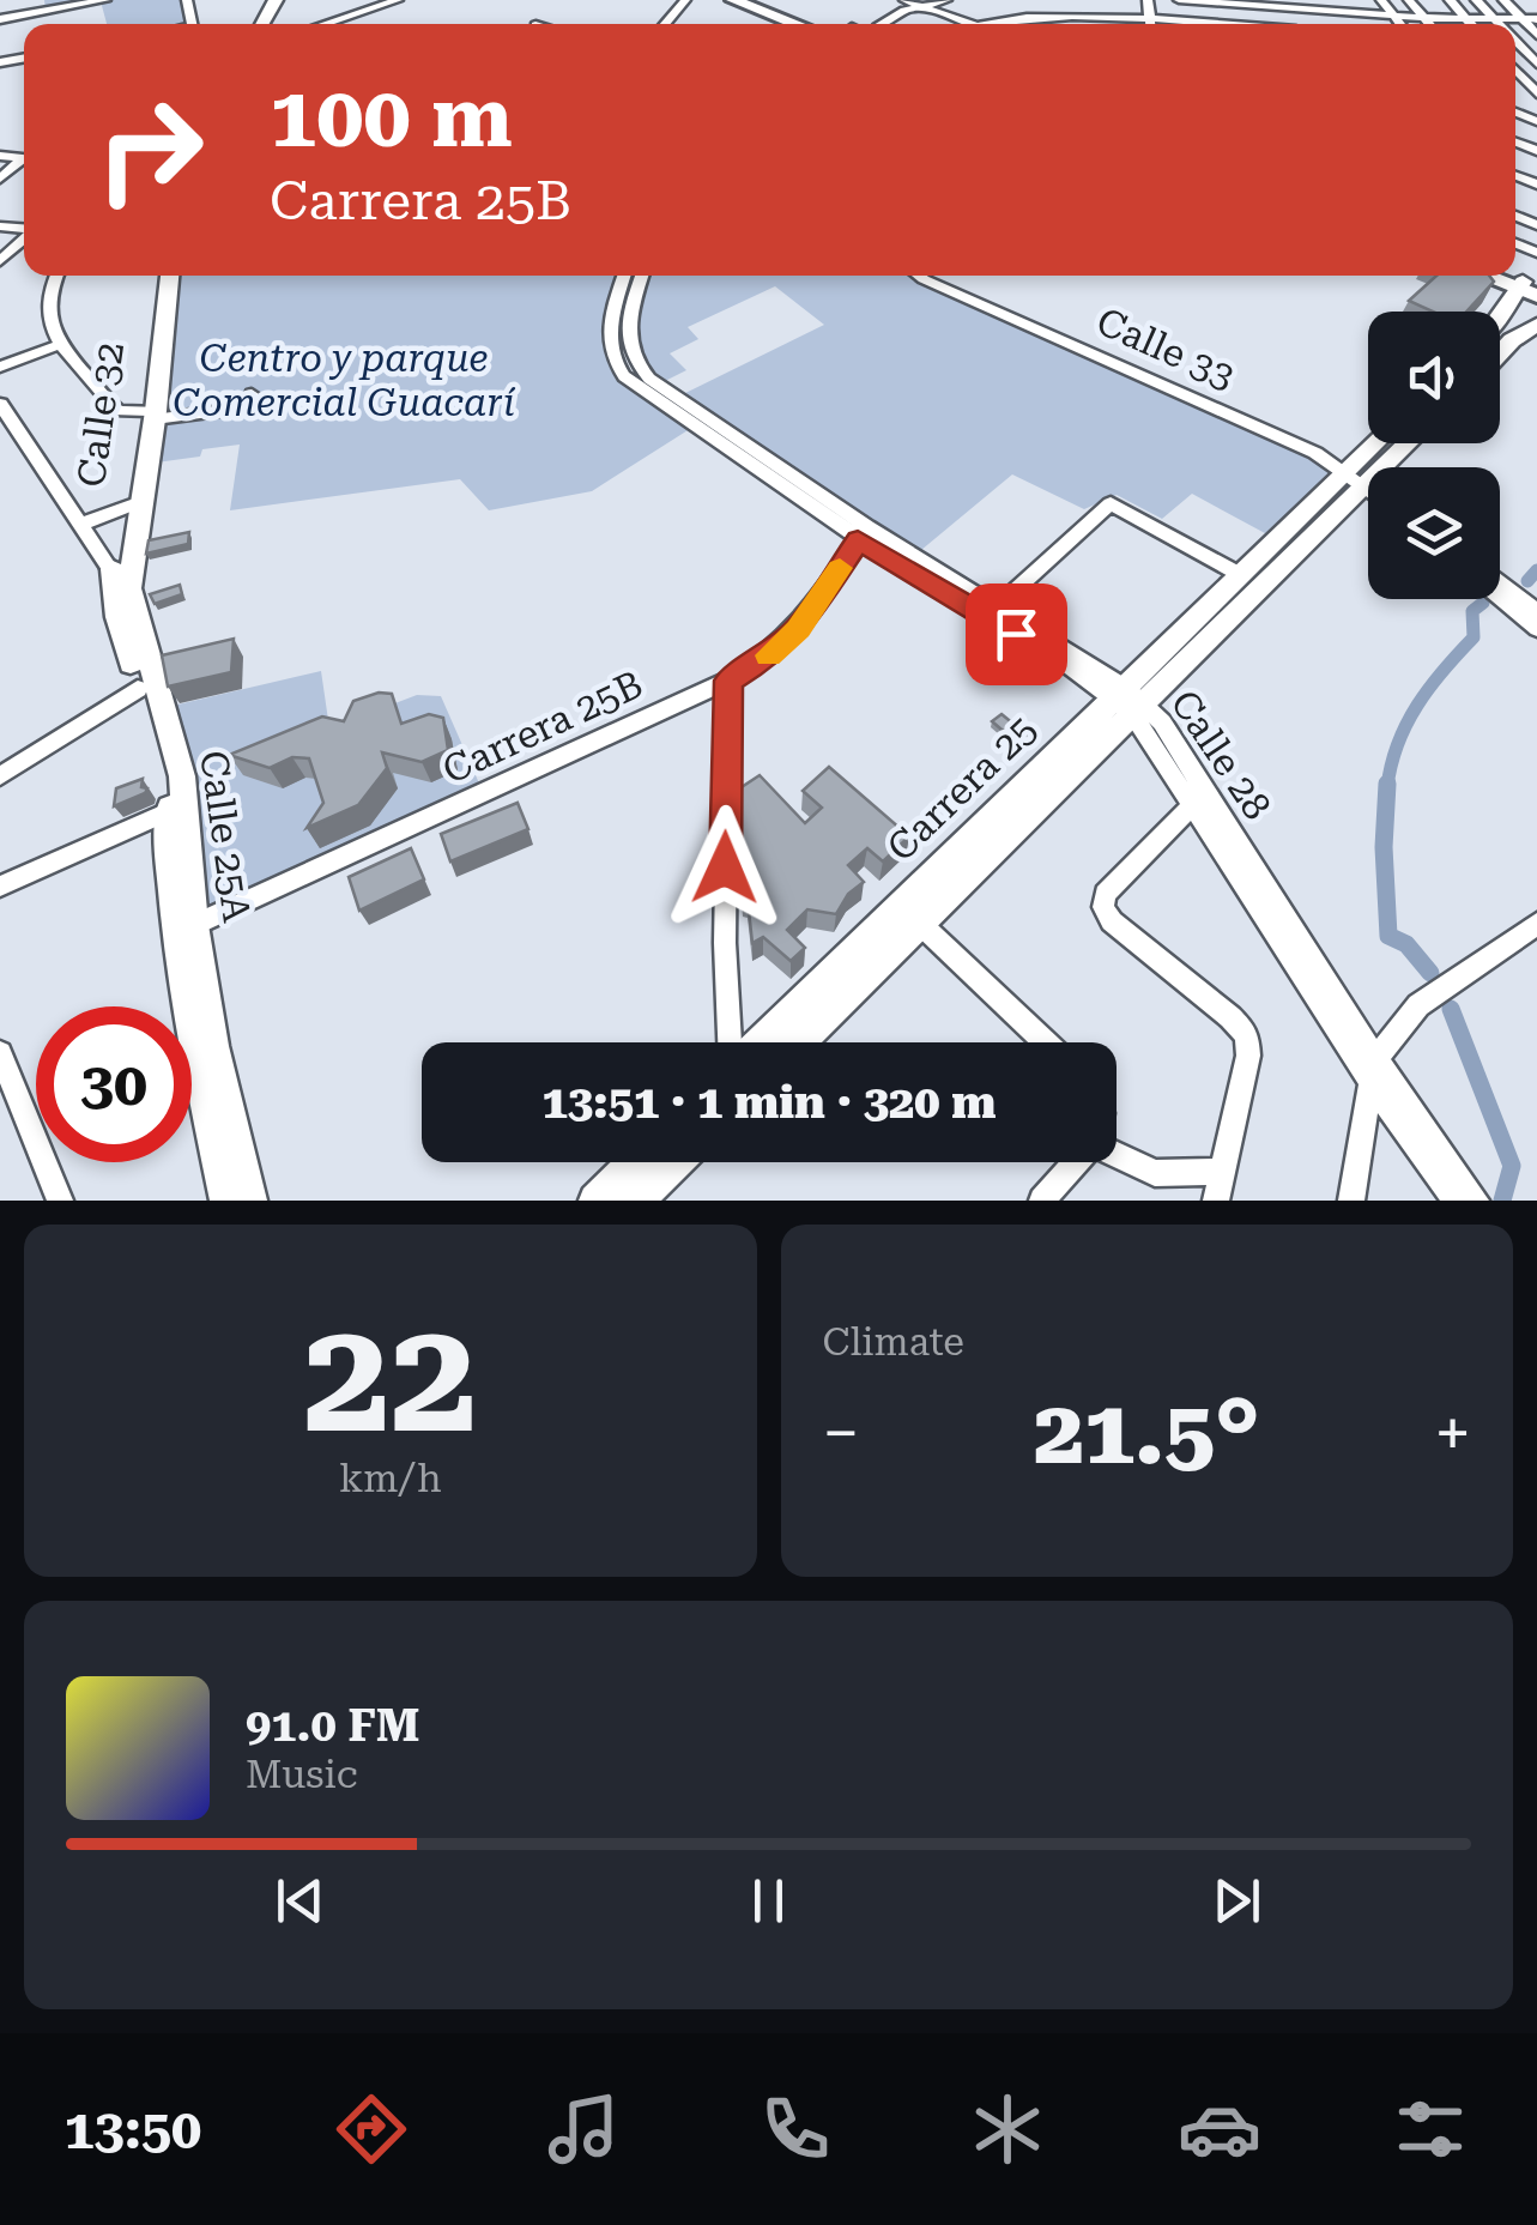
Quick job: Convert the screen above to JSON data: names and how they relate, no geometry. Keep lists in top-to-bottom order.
{
  "streets": {
    "main road": ["Calle 32", "Carrera 25", "Calle 25A"],
    "street": ["Calle 33", "Carrera 25B", "Calle 28"]
  },
  "crossings": [
    ["Calle 33", "Carrera 25"],
    ["Calle 32", "Calle 25A"],
    ["Carrera 25B", "Calle 28"],
    ["Carrera 25B", "Calle 25A"],
    ["Calle 28", "Carrera 25"]
  ],
  "parks": ["Centro y parque Comercial Guacarí"],
  "page": {
    "turn": ["100 m", "Carrera 25B"],
    "limit": "30",
    "trip": "13:51 · 1 min · 320 m",
    "tile": [
      ["22", "km/h"],
      "Climate"
    ],
    "heat": ["−", "21.5°", "+"],
    "song": ["91.0 FM", "Music"],
    "tabs": "13:50"
  }
}
